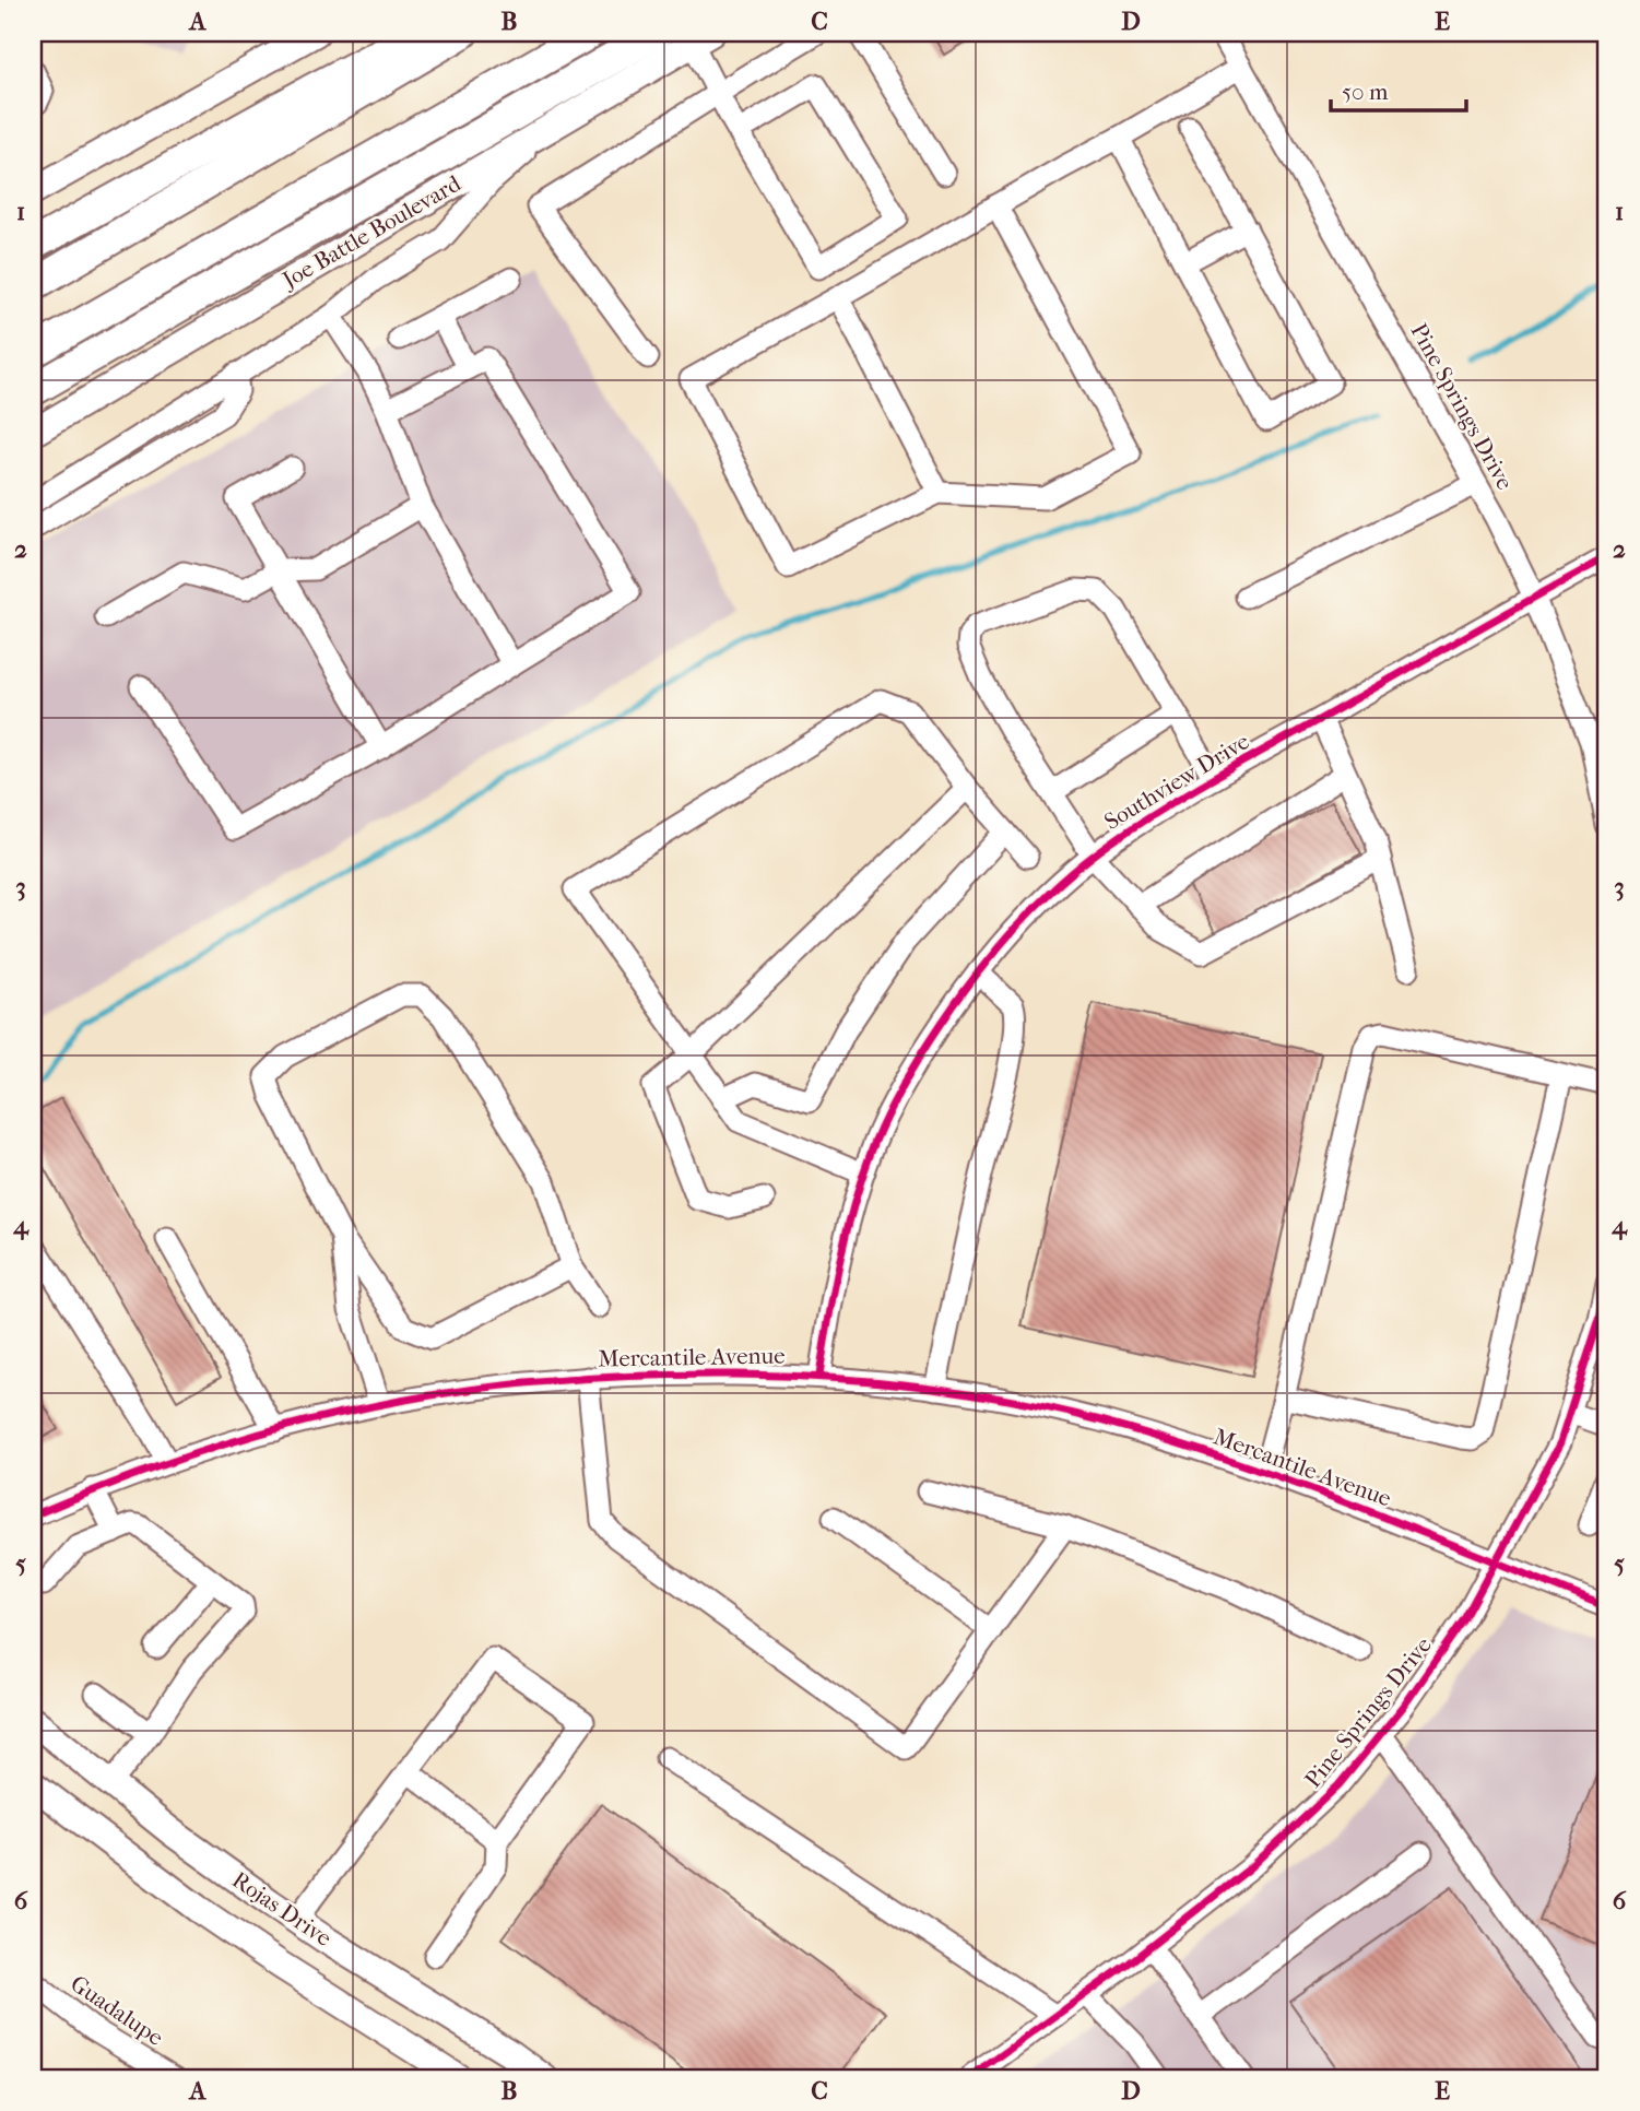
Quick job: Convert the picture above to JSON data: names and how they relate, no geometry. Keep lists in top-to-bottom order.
{
  "streets": {
    "main road": ["Joe Battle Boulevard", "Rojas Drive"],
    "street": [
      "Pine Springs Drive",
      "Southview Drive",
      "Mercantile Avenue",
      "Guadalupe"
    ]
  },
  "crossings": [
    ["Pine Springs Drive", "Southview Drive"],
    ["Pine Springs Drive", "Mercantile Avenue"],
    ["Southview Drive", "Mercantile Avenue"]
  ],
  "scale_bar": "50 m",
  "grid": {
    "columns": [
      "A",
      "B",
      "C",
      "D",
      "E"
    ],
    "rows": [
      "1",
      "2",
      "3",
      "4",
      "5",
      "6"
    ]
  }
}
